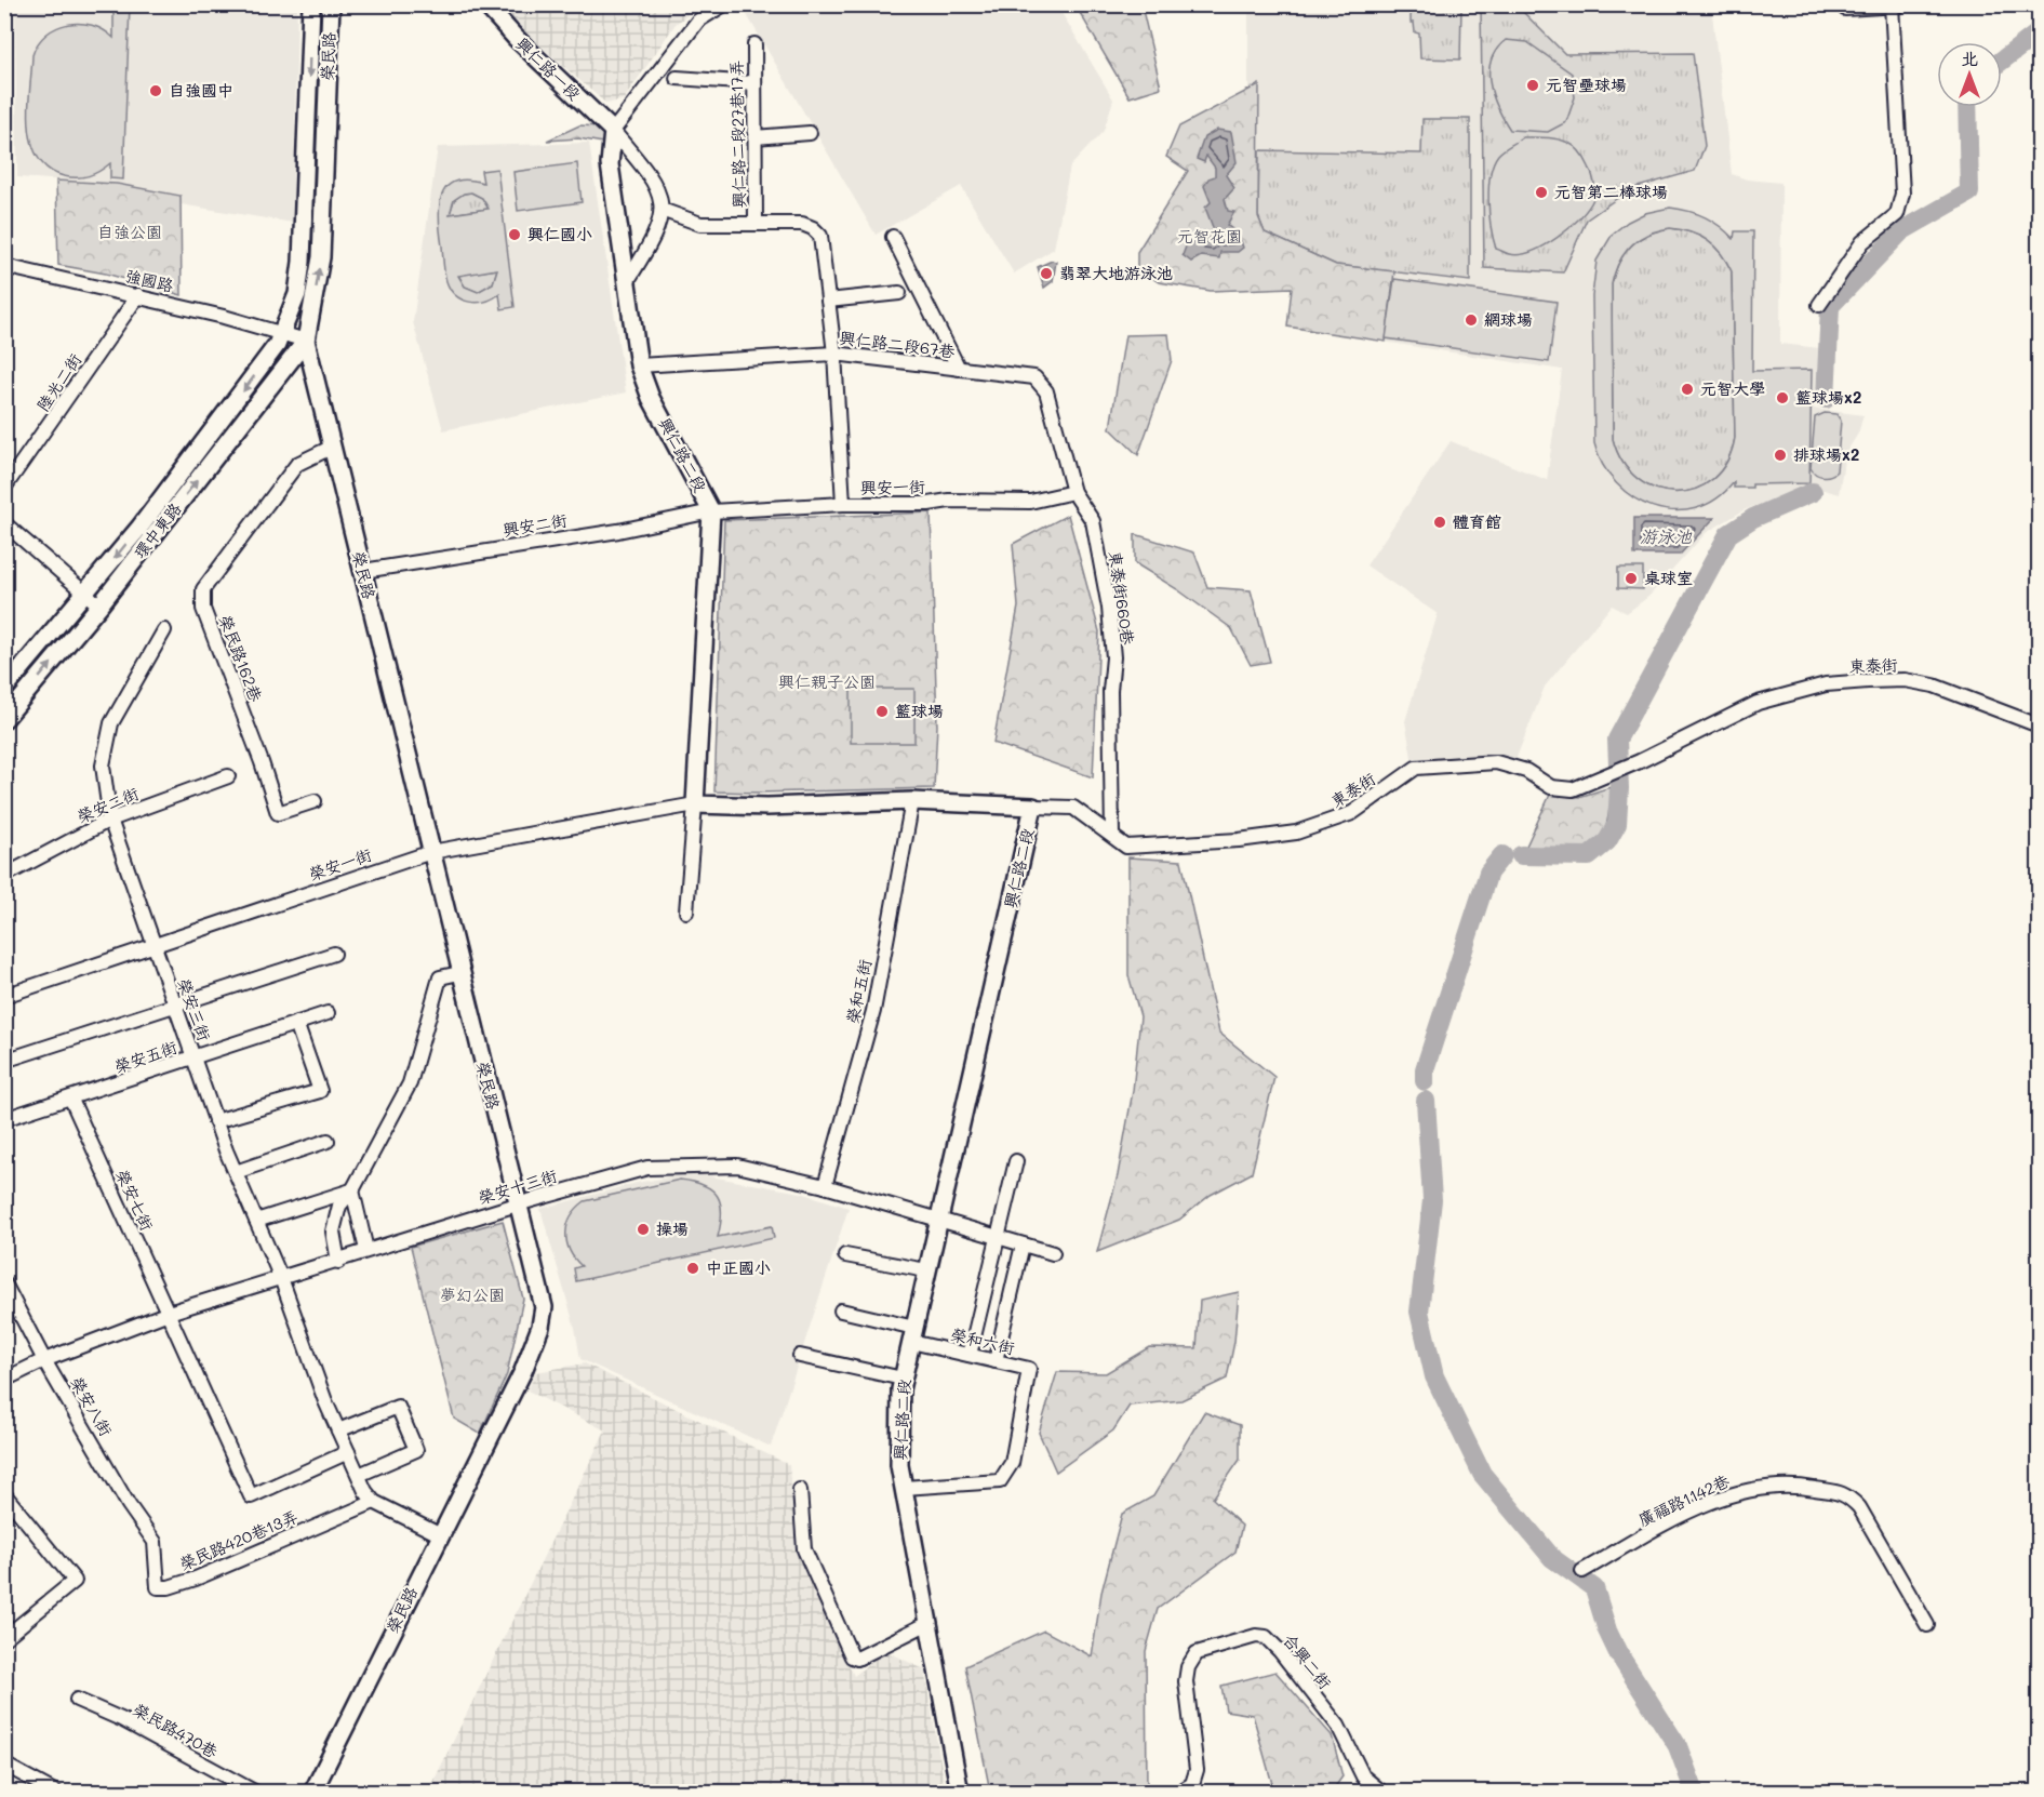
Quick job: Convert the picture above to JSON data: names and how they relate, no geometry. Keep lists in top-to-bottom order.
{
  "streets": {
    "street": [
      "榮民路",
      "興仁路一段",
      "興仁路二段27巷17弄",
      "強國路",
      "興仁路二段67巷",
      "陸光二街",
      "興仁路二段",
      "興安一街",
      "興安二街",
      "環中東路",
      "東泰街660巷",
      "榮民路162巷",
      "東泰街",
      "榮安二街",
      "榮安一街",
      "榮和五街",
      "榮安三街",
      "榮安五街",
      "榮安十三街",
      "榮安七街",
      "榮和六街",
      "榮安八街",
      "廣福路1142巷",
      "榮民路420巷13弄",
      "合興二街",
      "榮民路470巷"
    ]
  },
  "crossings": [
    ["榮民路", "強國路"],
    ["榮民路", "興安二街"],
    ["榮民路", "環中東路"],
    ["榮民路", "榮民路162巷"],
    ["榮民路", "榮安一街"],
    ["榮民路", "榮安十三街"],
    ["興仁路一段", "興仁路二段"],
    ["強國路", "陸光二街"],
    ["強國路", "環中東路"],
    ["興仁路二段67巷", "興仁路二段"],
    ["興仁路二段67巷", "東泰街660巷"],
    ["興仁路二段", "興安一街"],
    ["興仁路二段", "興安二街"],
    ["興仁路二段", "東泰街"],
    ["興仁路二段", "榮安一街"],
    ["興仁路二段", "榮和五街"],
    ["興仁路二段", "榮安十三街"],
    ["興仁路二段", "榮和六街"],
    ["興安一街", "興安二街"],
    ["興安一街", "東泰街660巷"],
    ["東泰街660巷", "東泰街"],
    ["榮安二街", "榮安三街"],
    ["榮安一街", "榮安三街"],
    ["榮和五街", "榮安十三街"],
    ["榮安三街", "榮安五街"],
    ["榮安三街", "榮安十三街"],
    ["榮安三街", "榮安七街"],
    ["榮安三街", "榮民路420巷13弄"],
    ["榮安五街", "榮安七街"],
    ["榮安十三街", "榮安七街"],
    ["榮安十三街", "榮安八街"],
    ["榮安八街", "榮民路420巷13弄"]
  ],
  "water": ["游泳池"],
  "parks": [
    "自強公園",
    "元智花園",
    "興仁親子公園",
    "夢幻公園"
  ],
  "places": [
    "元智壘球場",
    "自強國中",
    "元智第二棒球場",
    "興仁國小",
    "翡翠大地游泳池",
    "網球場",
    "元智大學",
    "籃球場x2",
    "排球場x2",
    "體育館",
    "桌球室",
    "籃球場",
    "操場",
    "中正國小"
  ],
  "north": "top"
}
